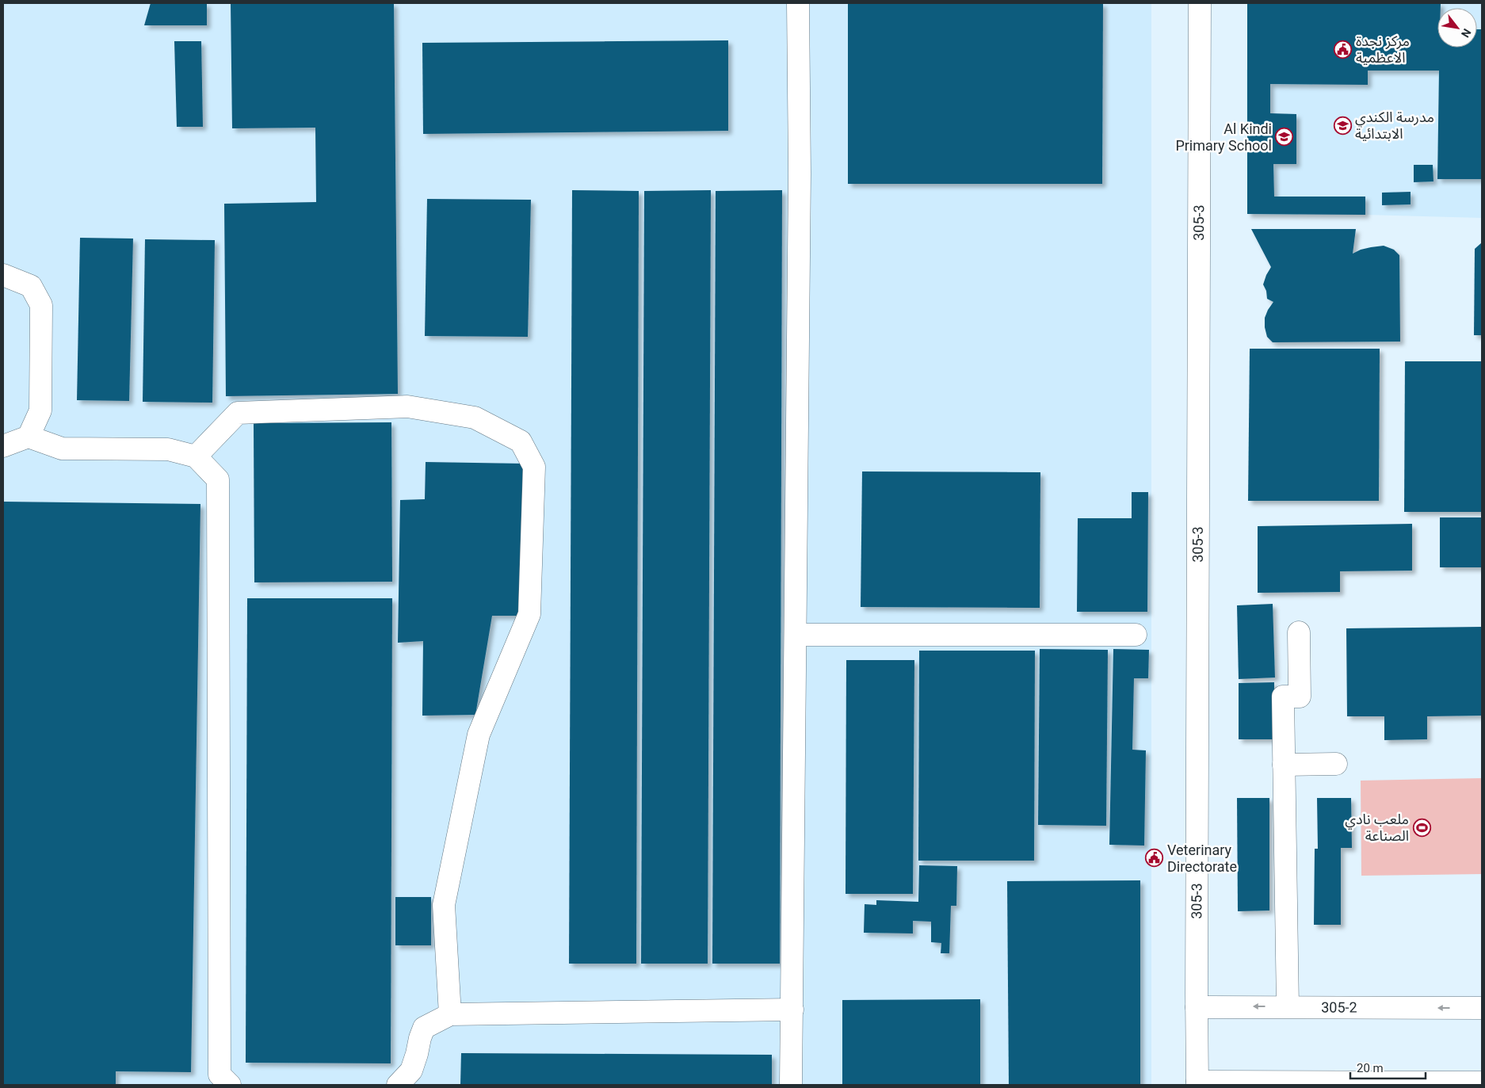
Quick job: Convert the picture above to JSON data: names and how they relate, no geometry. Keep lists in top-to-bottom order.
{
  "streets": {
    "street": ["305-3", "305-2"]
  },
  "crossings": [
    ["305-3", "305-2"]
  ],
  "places": {
    "public building": ["مركز نجدة الاعظمية", "Veterinary Directorate"],
    "school or university": ["مدرسة الكندي الابتدائية", "Al Kindi Primary School"],
    "sports": ["ملعب نادي الصناعة"]
  },
  "scale_bar": "20 m",
  "north": "bottom right"
}
